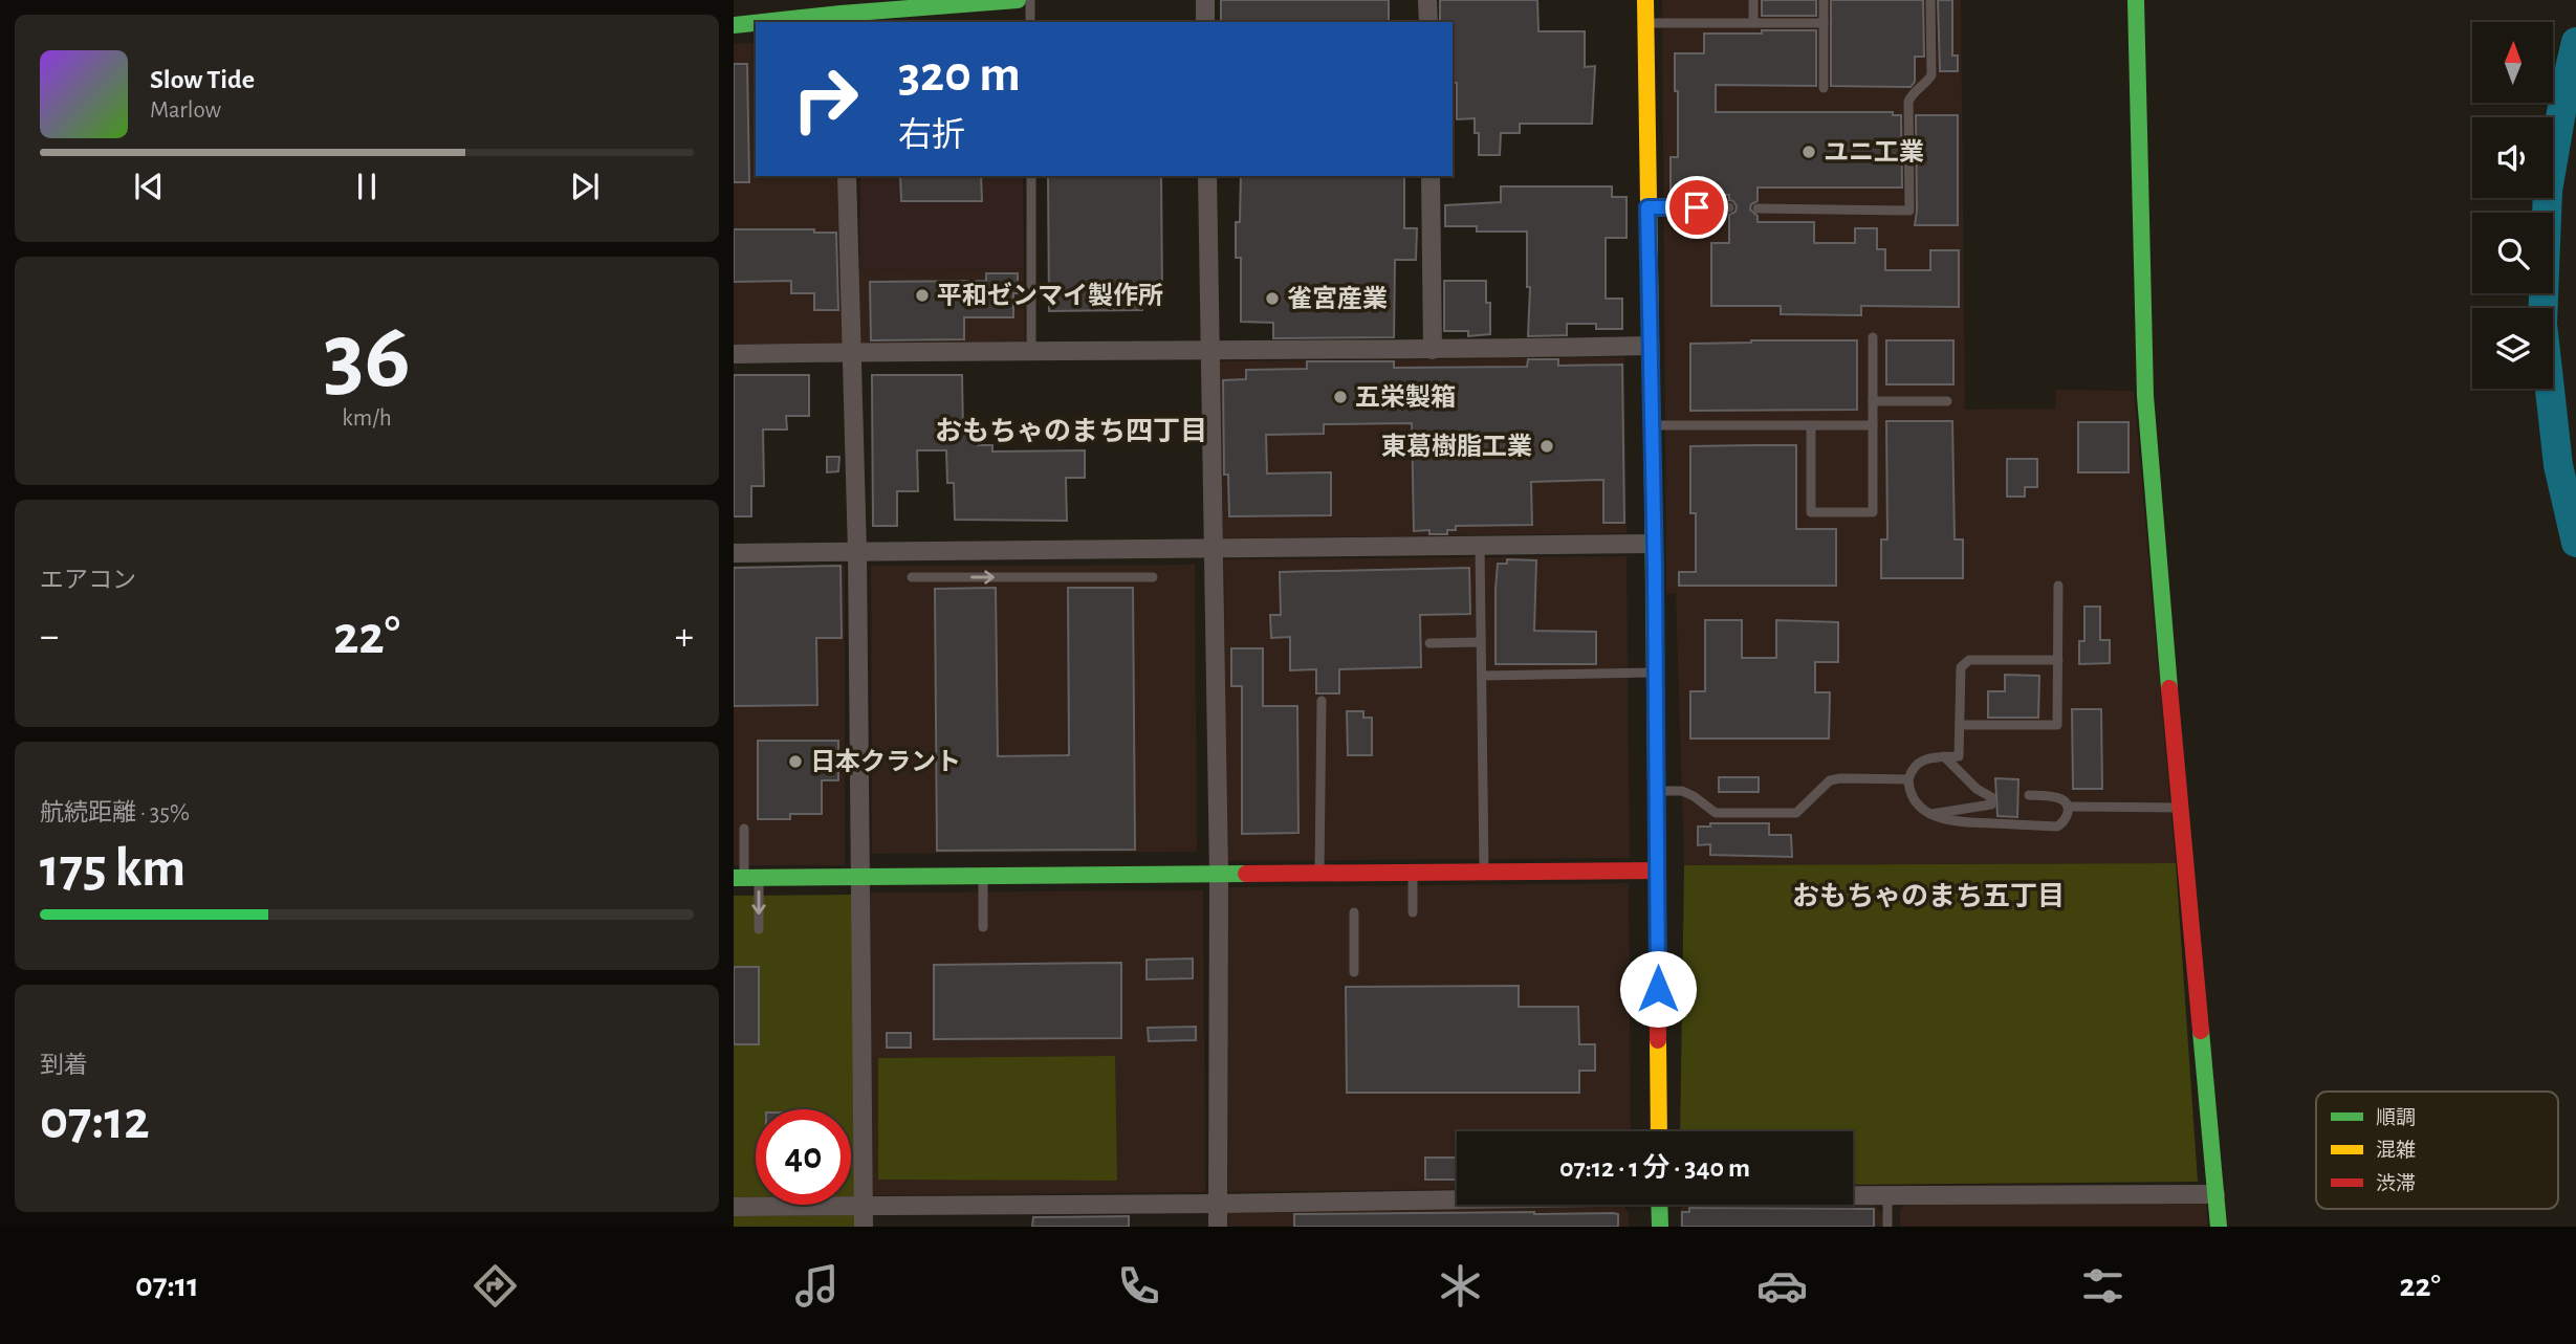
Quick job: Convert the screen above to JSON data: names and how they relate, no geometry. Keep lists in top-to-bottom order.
{
  "districts": ["おもちゃのまち四丁目", "おもちゃのまち五丁目"],
  "places": [
    "ユニ工業",
    "平和ゼンマイ製作所",
    "雀宮産業",
    "五栄製箱",
    "東葛樹脂工業",
    "日本クラント"
  ],
  "legend": ["順調", "混雑", "渋滞"],
  "north": "top",
  "page": {
    "turn": ["320 m", "右折"],
    "song": ["Slow Tide", "Marlow"],
    "tile": [
      ["36", "km/h"],
      "エアコン",
      ["航続距離 · 35%", "175 km"],
      ["到着", "07:12"]
    ],
    "heat": ["−", "22°", "+"],
    "limit": "40",
    "trip": "07:12 · 1 分 · 340 m",
    "tabs": ["07:11", "22°"]
  }
}
